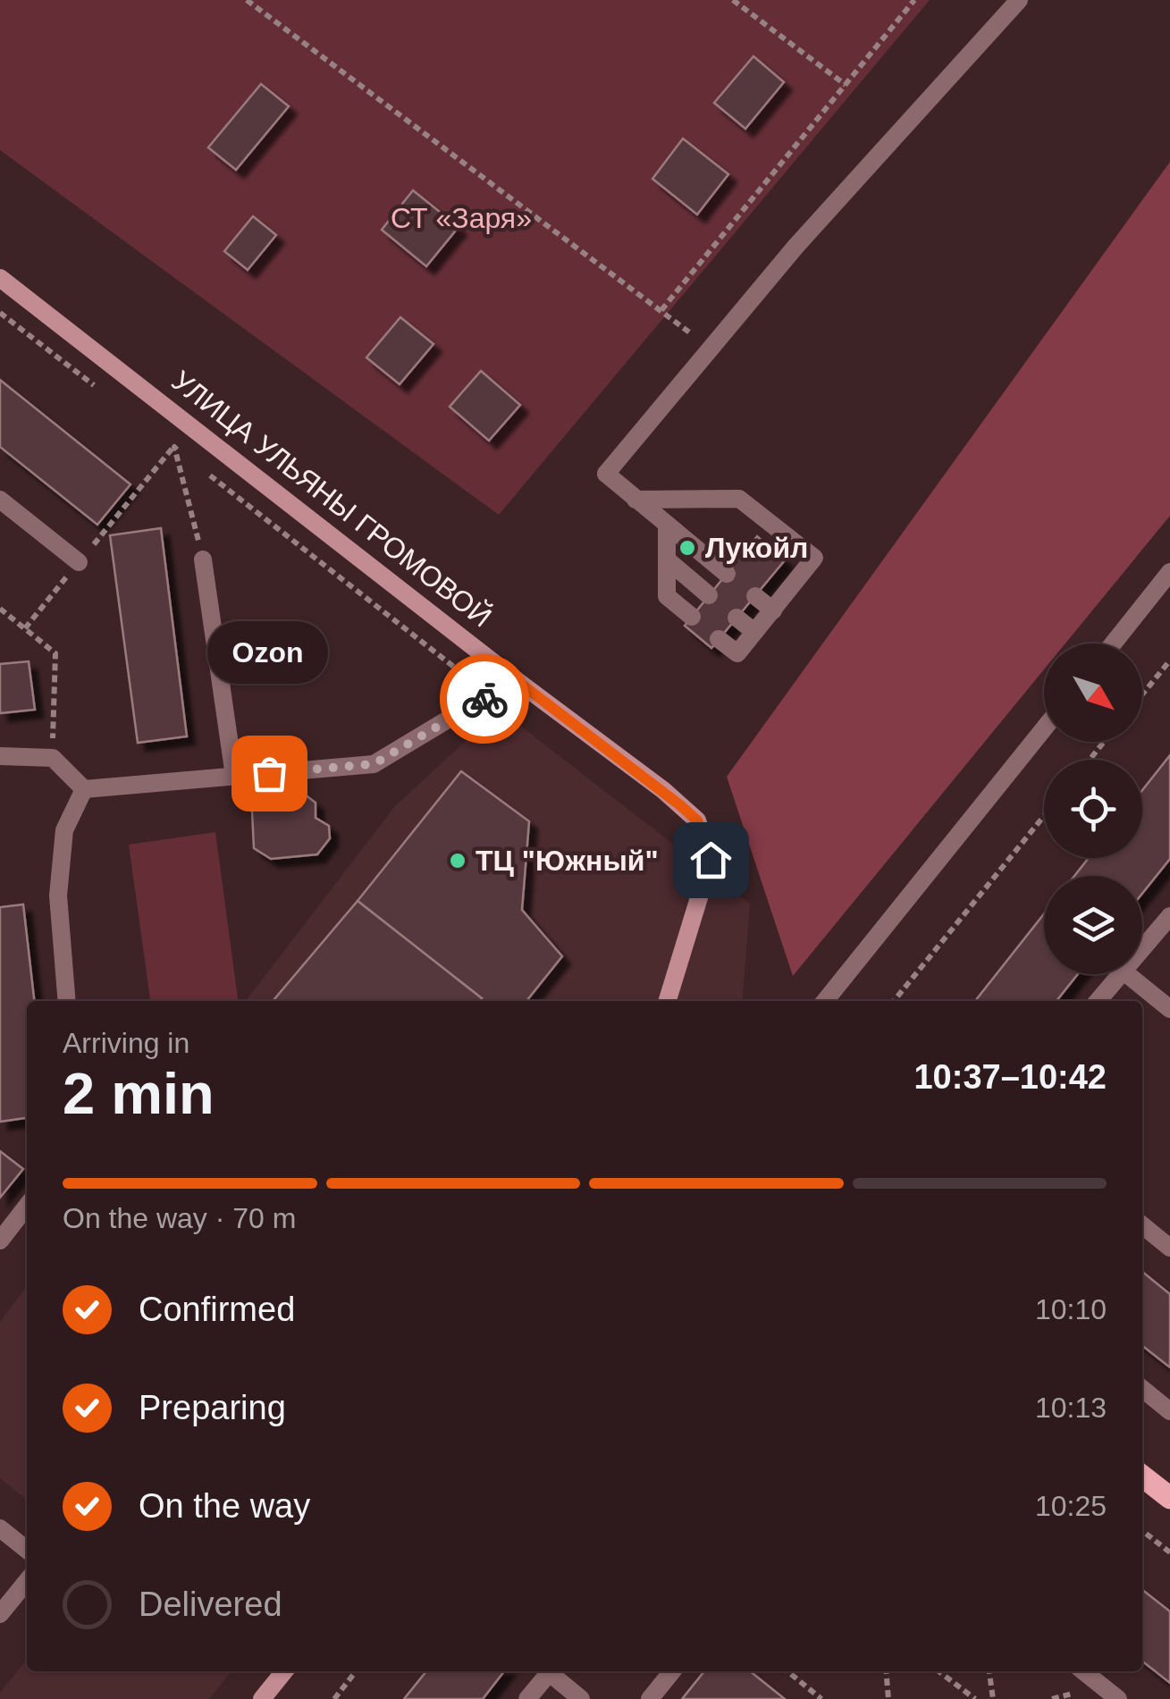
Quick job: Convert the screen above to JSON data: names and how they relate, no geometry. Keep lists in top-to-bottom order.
{
  "streets": {
    "main road": ["УЛИЦА УЛЬЯНЫ ГРОМОВОЙ"]
  },
  "parks": ["СТ «Заря»"],
  "places": ["Лукойл", "Ozon", "ТЦ \"Южный\""],
  "north": "bottom right",
  "page": {
    "bubble": "Ozon",
    "heading": ["2 min", "Arriving in", "10:37–10:42"],
    "bar": "On the way · 70 m",
    "list": [
      ["Confirmed", "10:10"],
      ["Preparing", "10:13"],
      ["On the way", "10:25"],
      "Delivered"
    ]
  }
}
